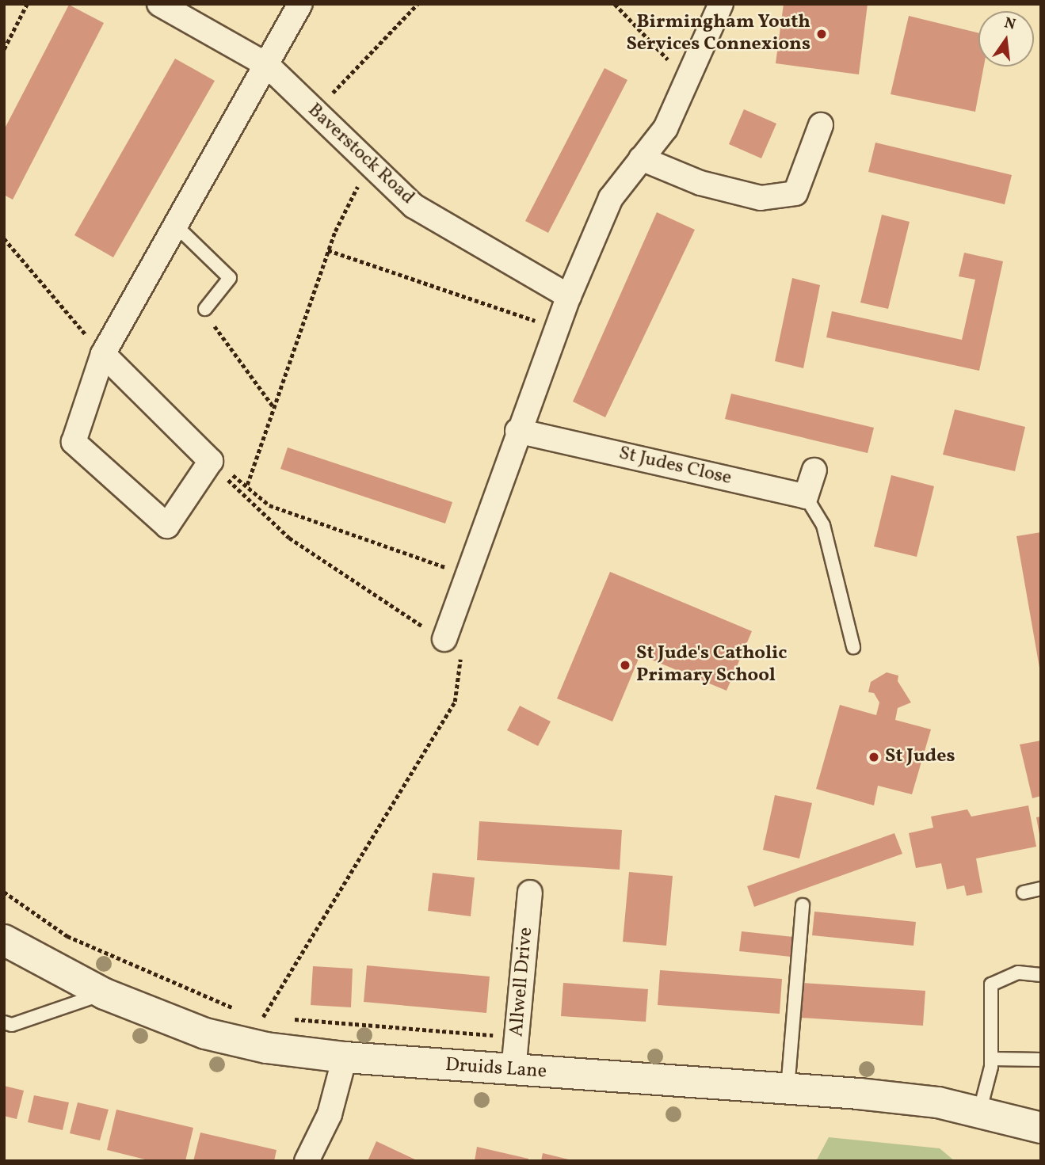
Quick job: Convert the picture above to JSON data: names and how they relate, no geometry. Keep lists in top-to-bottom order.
{
  "streets": {
    "street": [
      "Baverstock Road",
      "St Judes Close",
      "Allwell Drive",
      "Druids Lane"
    ]
  },
  "crossings": [
    ["Allwell Drive", "Druids Lane"]
  ],
  "places": ["Birmingham Youth Services Connexions", "St Jude's Catholic Primary School", "St Judes"],
  "north": "top"
}
